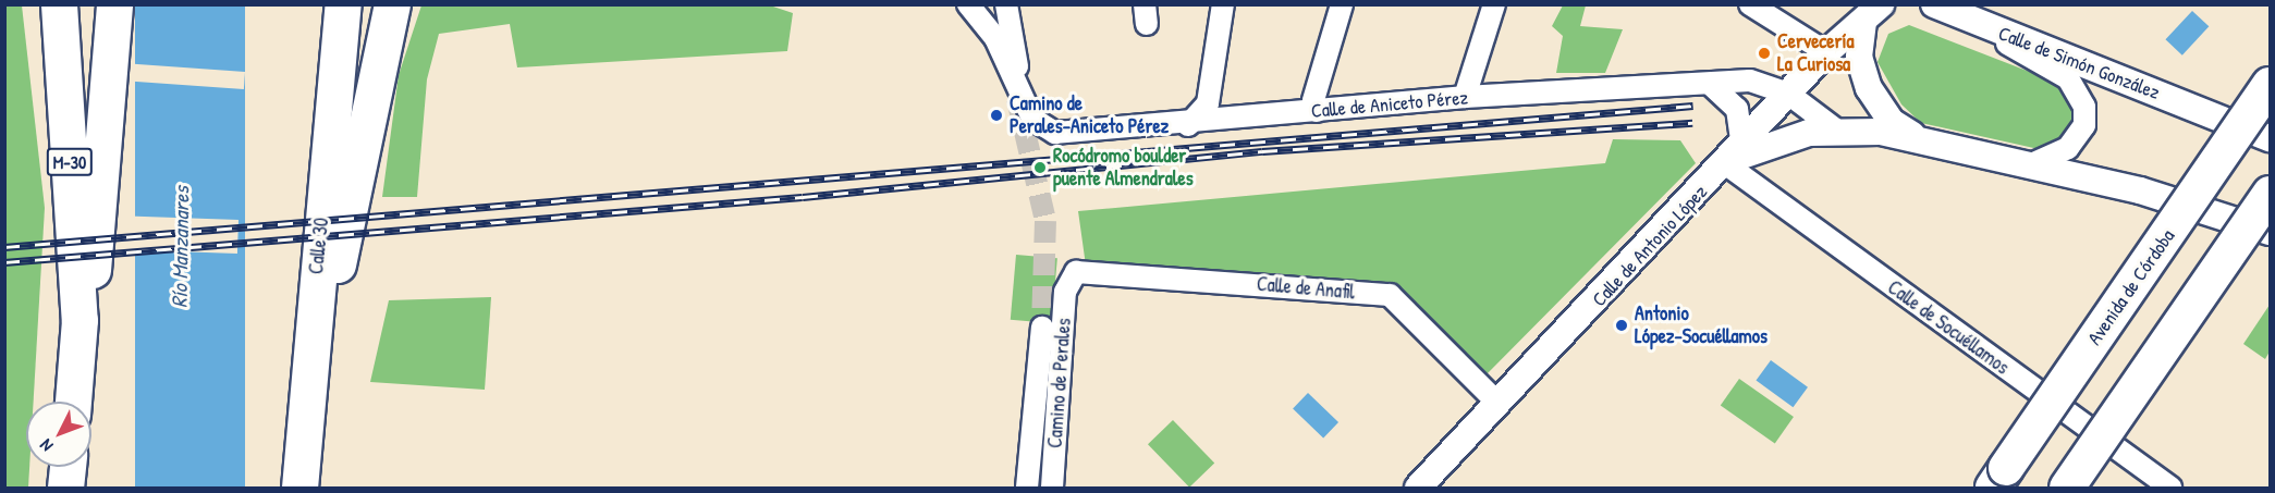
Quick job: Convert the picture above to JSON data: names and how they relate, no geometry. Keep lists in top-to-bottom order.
{
  "streets": {
    "highway": ["M-30", "Calle 30"],
    "main road": ["Avenida de Córdoba"],
    "street": [
      "Calle de Simón González",
      "Calle de Aniceto Pérez",
      "Calle de Antonio López",
      "Calle de Anafil",
      "Calle de Socuéllamos",
      "Camino de Perales"
    ]
  },
  "crossings": [
    ["Calle de Aniceto Pérez", "Calle de Antonio López"],
    ["Calle de Antonio López", "Calle de Anafil"],
    ["Calle de Antonio López", "Calle de Socuéllamos"],
    ["Calle de Anafil", "Camino de Perales"]
  ],
  "water": ["Río Manzanares"],
  "places": [
    "Cervecería La Curiosa",
    "Camino de Perales-Aniceto Pérez",
    "Rocódromo boulder puente Almendrales",
    "Antonio López-Socuéllamos"
  ],
  "north": "bottom left"
}
